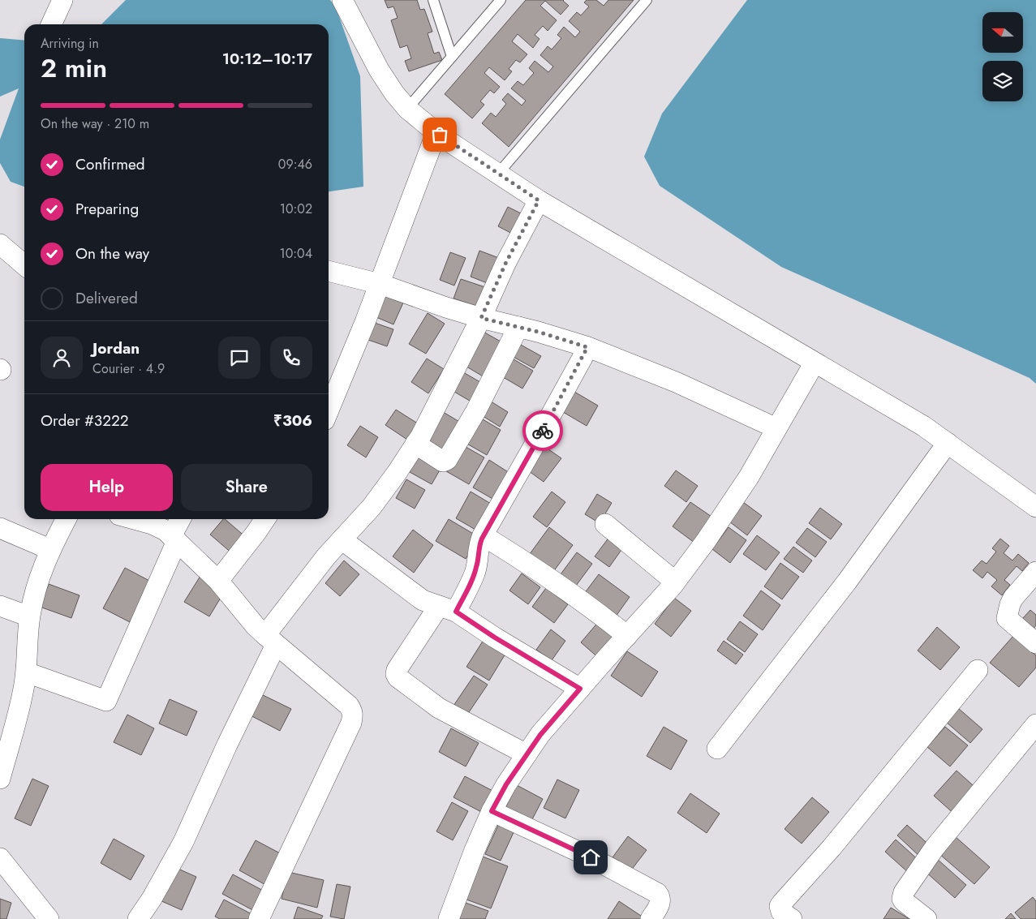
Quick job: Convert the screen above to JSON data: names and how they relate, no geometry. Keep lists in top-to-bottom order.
{
  "north": "left",
  "page": {
    "heading": ["2 min", "Arriving in", "10:12–10:17"],
    "panel": [
      "Jordan",
      "Courier · 4.9",
      "Order #3222",
      "₹306"
    ],
    "bar": "On the way · 210 m",
    "list": [
      ["Confirmed", "09:46"],
      ["Preparing", "10:02"],
      ["On the way", "10:04"],
      "Delivered"
    ],
    "buttons": ["Help", "Share"]
  }
}
